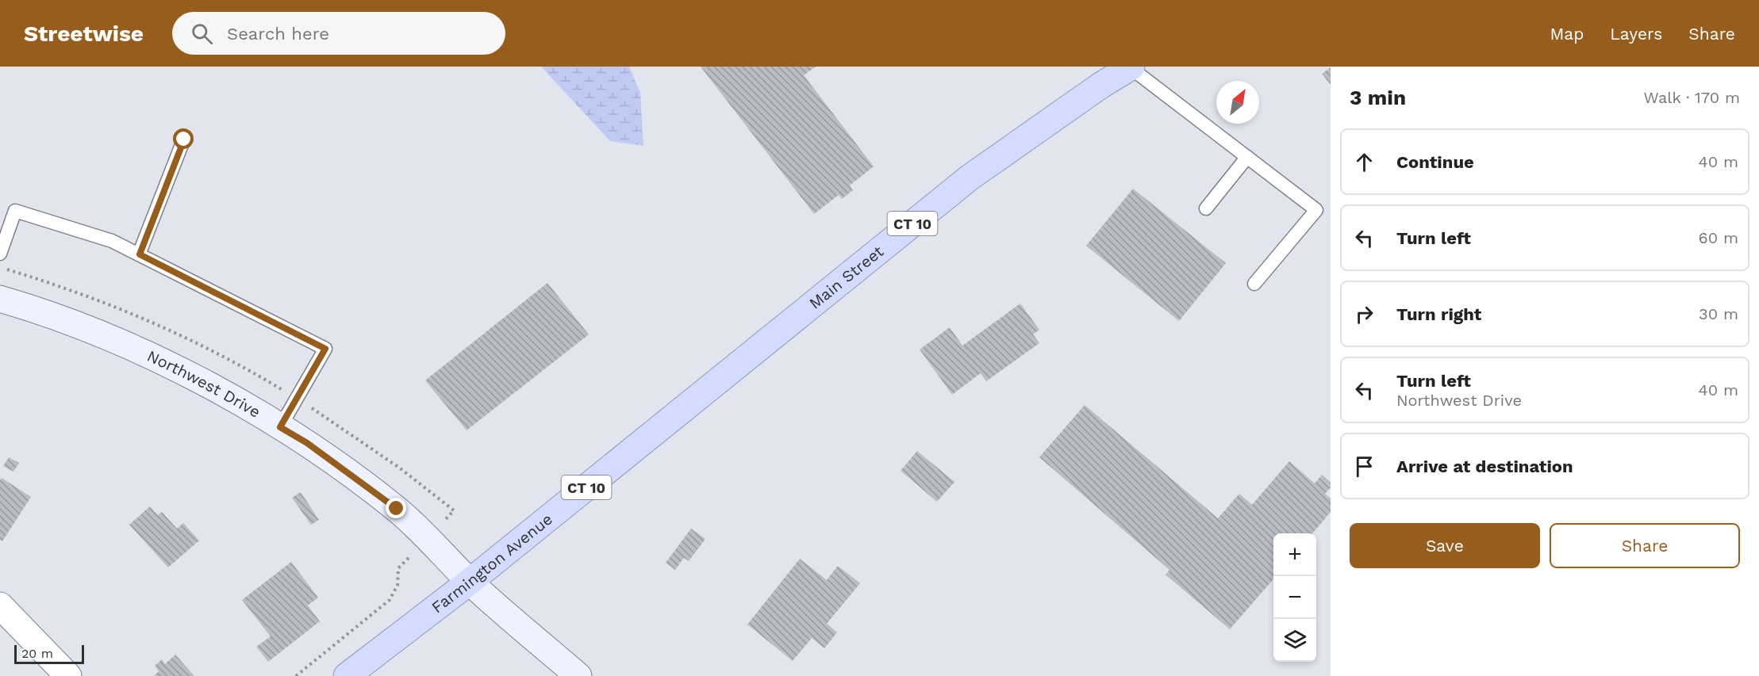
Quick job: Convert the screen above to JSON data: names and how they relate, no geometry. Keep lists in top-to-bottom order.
{
  "streets": {
    "highway": ["CT 10", "Main Street", "Farmington Avenue"],
    "main road": ["Northwest Drive"]
  },
  "crossings": [
    ["Main Street", "Farmington Avenue"],
    ["Northwest Drive", "Farmington Avenue"]
  ],
  "scale_bar": "20 m",
  "north": "top right",
  "page": {
    "header": "Streetwise",
    "search": "Search here",
    "nav": ["Map", "Layers", "Share"],
    "heading": ["3 min", "Walk · 170 m"],
    "list": [
      ["Continue", "40 m"],
      ["Turn left", "60 m"],
      ["Turn right", "30 m"],
      ["Turn left", "Northwest Drive", "40 m"],
      "Arrive at destination"
    ],
    "buttons": ["Save", "Share"],
    "map_buttons": ["+", "−"],
    "scale": "20 m"
  }
}
